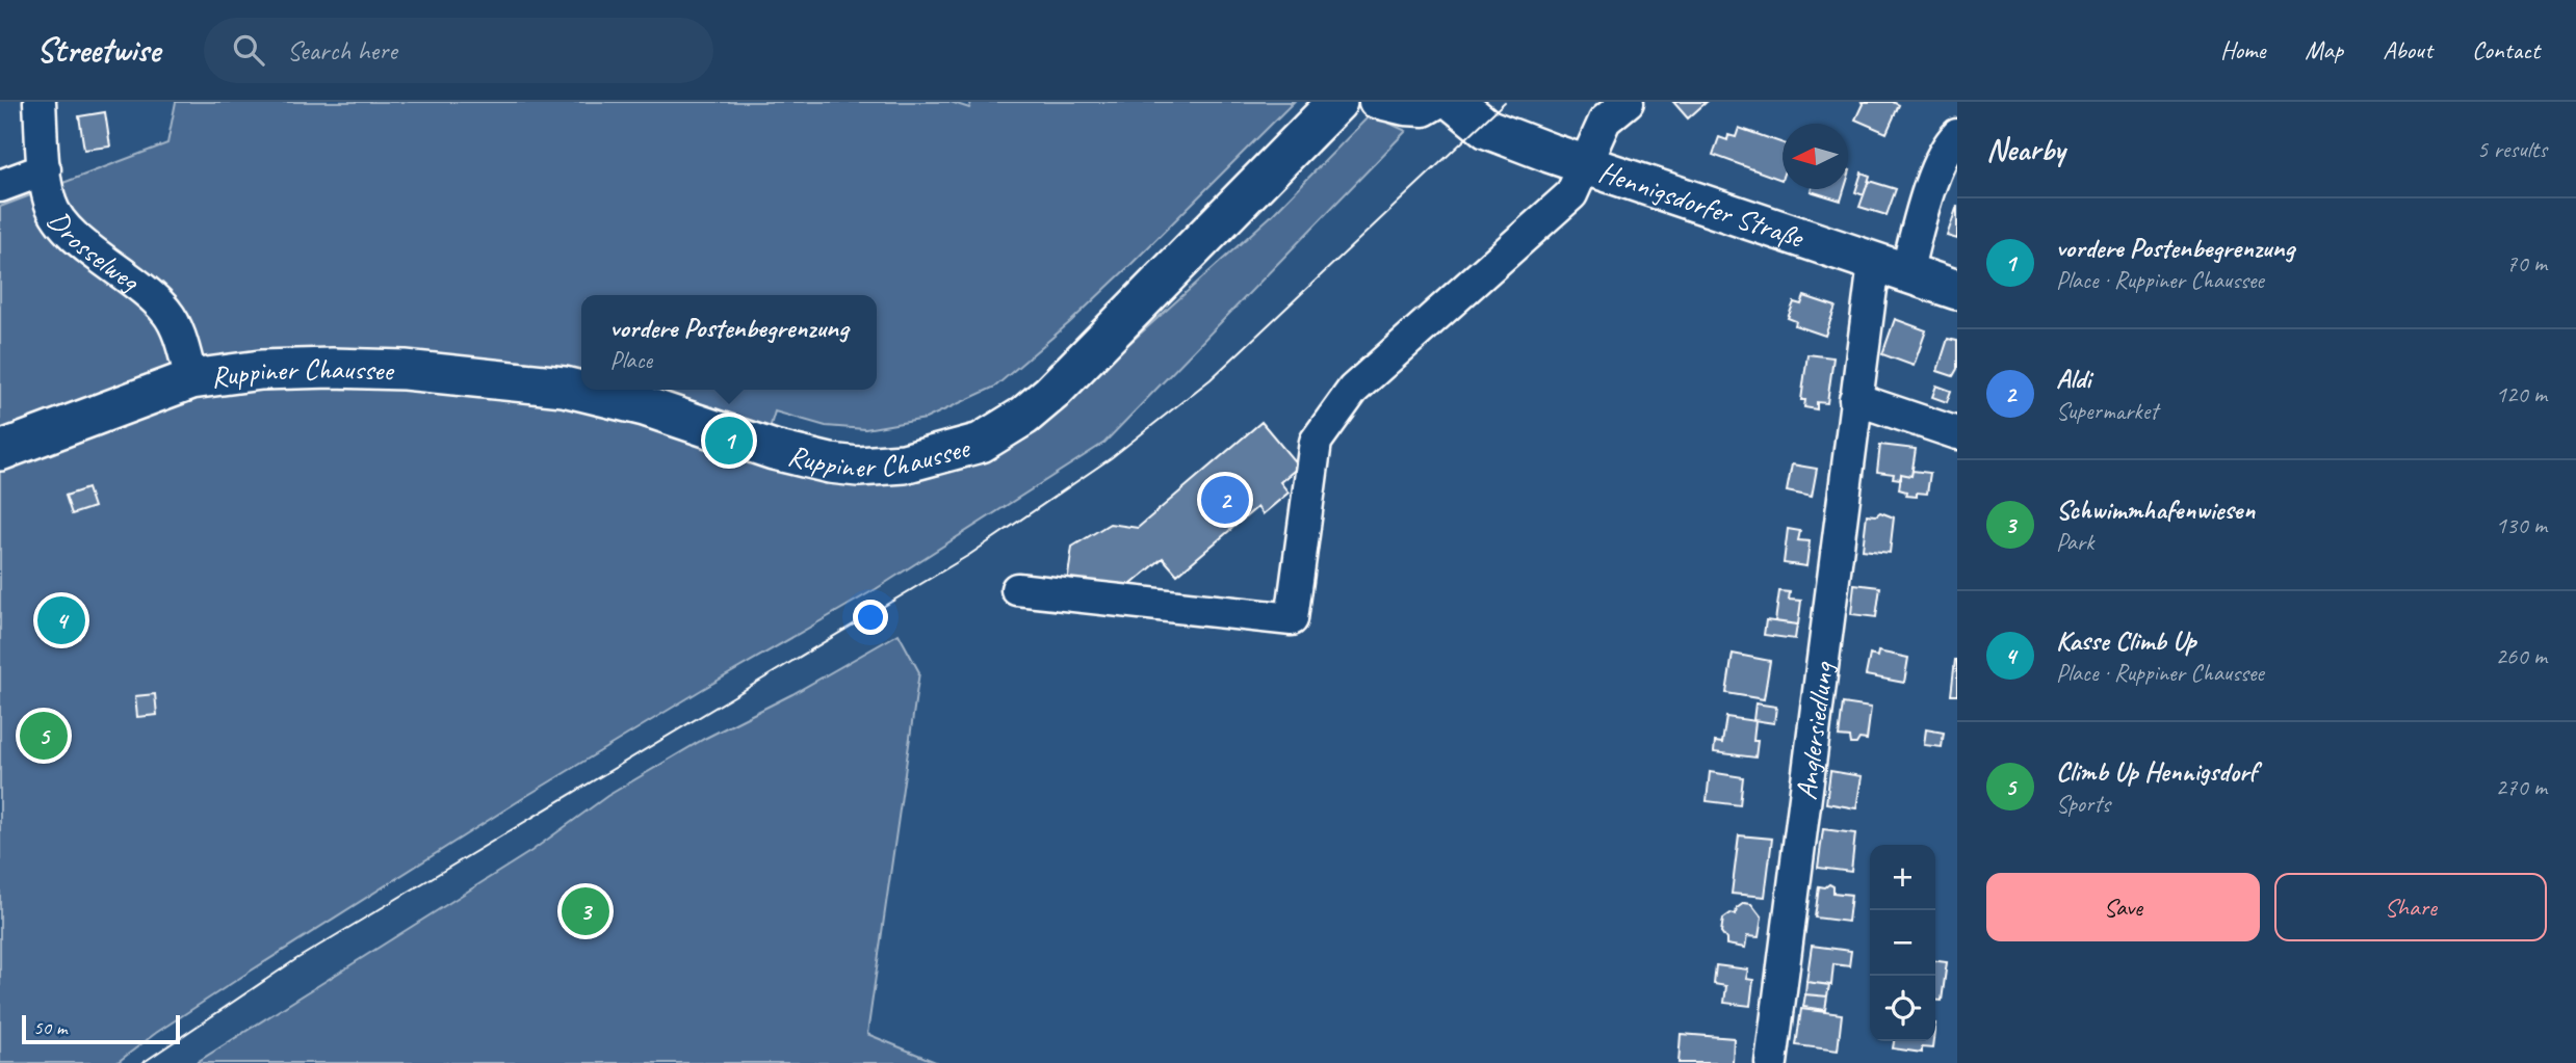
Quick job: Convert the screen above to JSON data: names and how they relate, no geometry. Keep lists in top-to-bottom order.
{
  "streets": {
    "main road": ["Hennigsdorfer Straße", "Ruppiner Chaussee"],
    "street": ["Drosselweg", "Anglersiedlung"]
  },
  "crossings": [
    ["Hennigsdorfer Straße", "Anglersiedlung"],
    ["Drosselweg", "Ruppiner Chaussee"]
  ],
  "scale_bar": "50 m",
  "north": "left",
  "page": {
    "header": "Streetwise",
    "search": "Search here",
    "nav": [
      "Home",
      "Map",
      "About",
      "Contact"
    ],
    "heading": ["Nearby", "5 results"],
    "list": [
      {
        "mark": "1",
        "name": "vordere Postenbegrenzung",
        "note": "Place · Ruppiner Chaussee",
        "value": "70 m"
      },
      {
        "mark": "2",
        "name": "Aldi",
        "note": "Supermarket",
        "value": "120 m"
      },
      {
        "mark": "3",
        "name": "Schwimmhafenwiesen",
        "note": "Park",
        "value": "130 m"
      },
      {
        "mark": "4",
        "name": "Kasse Climb Up",
        "note": "Place · Ruppiner Chaussee",
        "value": "260 m"
      },
      {
        "mark": "5",
        "name": "Climb Up Hennigsdorf",
        "note": "Sports",
        "value": "270 m"
      }
    ],
    "popup": ["vordere Postenbegrenzung", "Place"],
    "pins": [
      "1",
      "2",
      "4",
      "5",
      "3"
    ],
    "map_buttons": ["+", "−"],
    "buttons": ["Save", "Share"],
    "scale": "50 m"
  }
}
